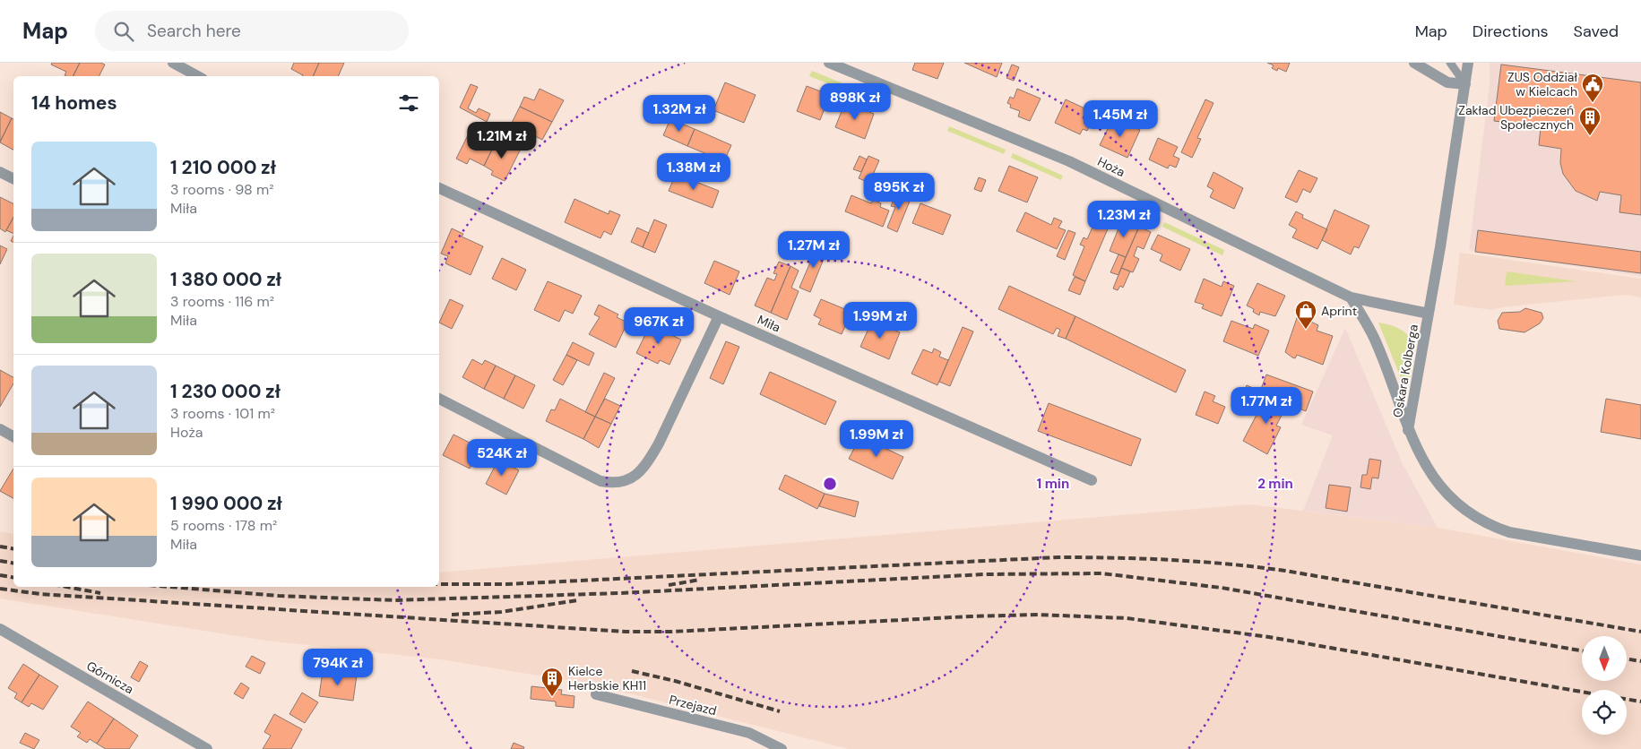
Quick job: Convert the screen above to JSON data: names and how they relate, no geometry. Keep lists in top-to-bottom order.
{
  "streets": {
    "street": [
      "Hoża",
      "Miła",
      "Oskara Kolberga",
      "Górnicza",
      "Przejazd"
    ]
  },
  "crossings": [
    ["Hoża", "Oskara Kolberga"]
  ],
  "places": {
    "public building": ["ZUS Oddział w Kielcach"],
    "building": ["Zakład Ubezpieczeń Społecznych", "Kielce Herbskie KH11"],
    "shop": ["Aprint"]
  },
  "north": "bottom",
  "page": {
    "header": "Map",
    "search": "Search here",
    "nav": ["Map", "Directions", "Saved"],
    "heading": "14 homes",
    "price": [
      "898K zł",
      "1.32M zł",
      "1.45M zł",
      "1.21M zł",
      "1.38M zł",
      "895K zł",
      "1.23M zł",
      "1.27M zł",
      "1.99M zł",
      "967K zł",
      "1.77M zł",
      "1.99M zł",
      "524K zł",
      "794K zł"
    ],
    "list": [
      {
        "name": "1 210 000 zł",
        "note": "3 rooms · 98 m² · Miła"
      },
      {
        "name": "1 380 000 zł",
        "note": "3 rooms · 116 m² · Miła"
      },
      {
        "name": "1 230 000 zł",
        "note": "3 rooms · 101 m² · Hoża"
      },
      {
        "name": "1 990 000 zł",
        "note": "5 rooms · 178 m² · Miła"
      }
    ]
  },
  "rings": ["1 min", "2 min"]
}
